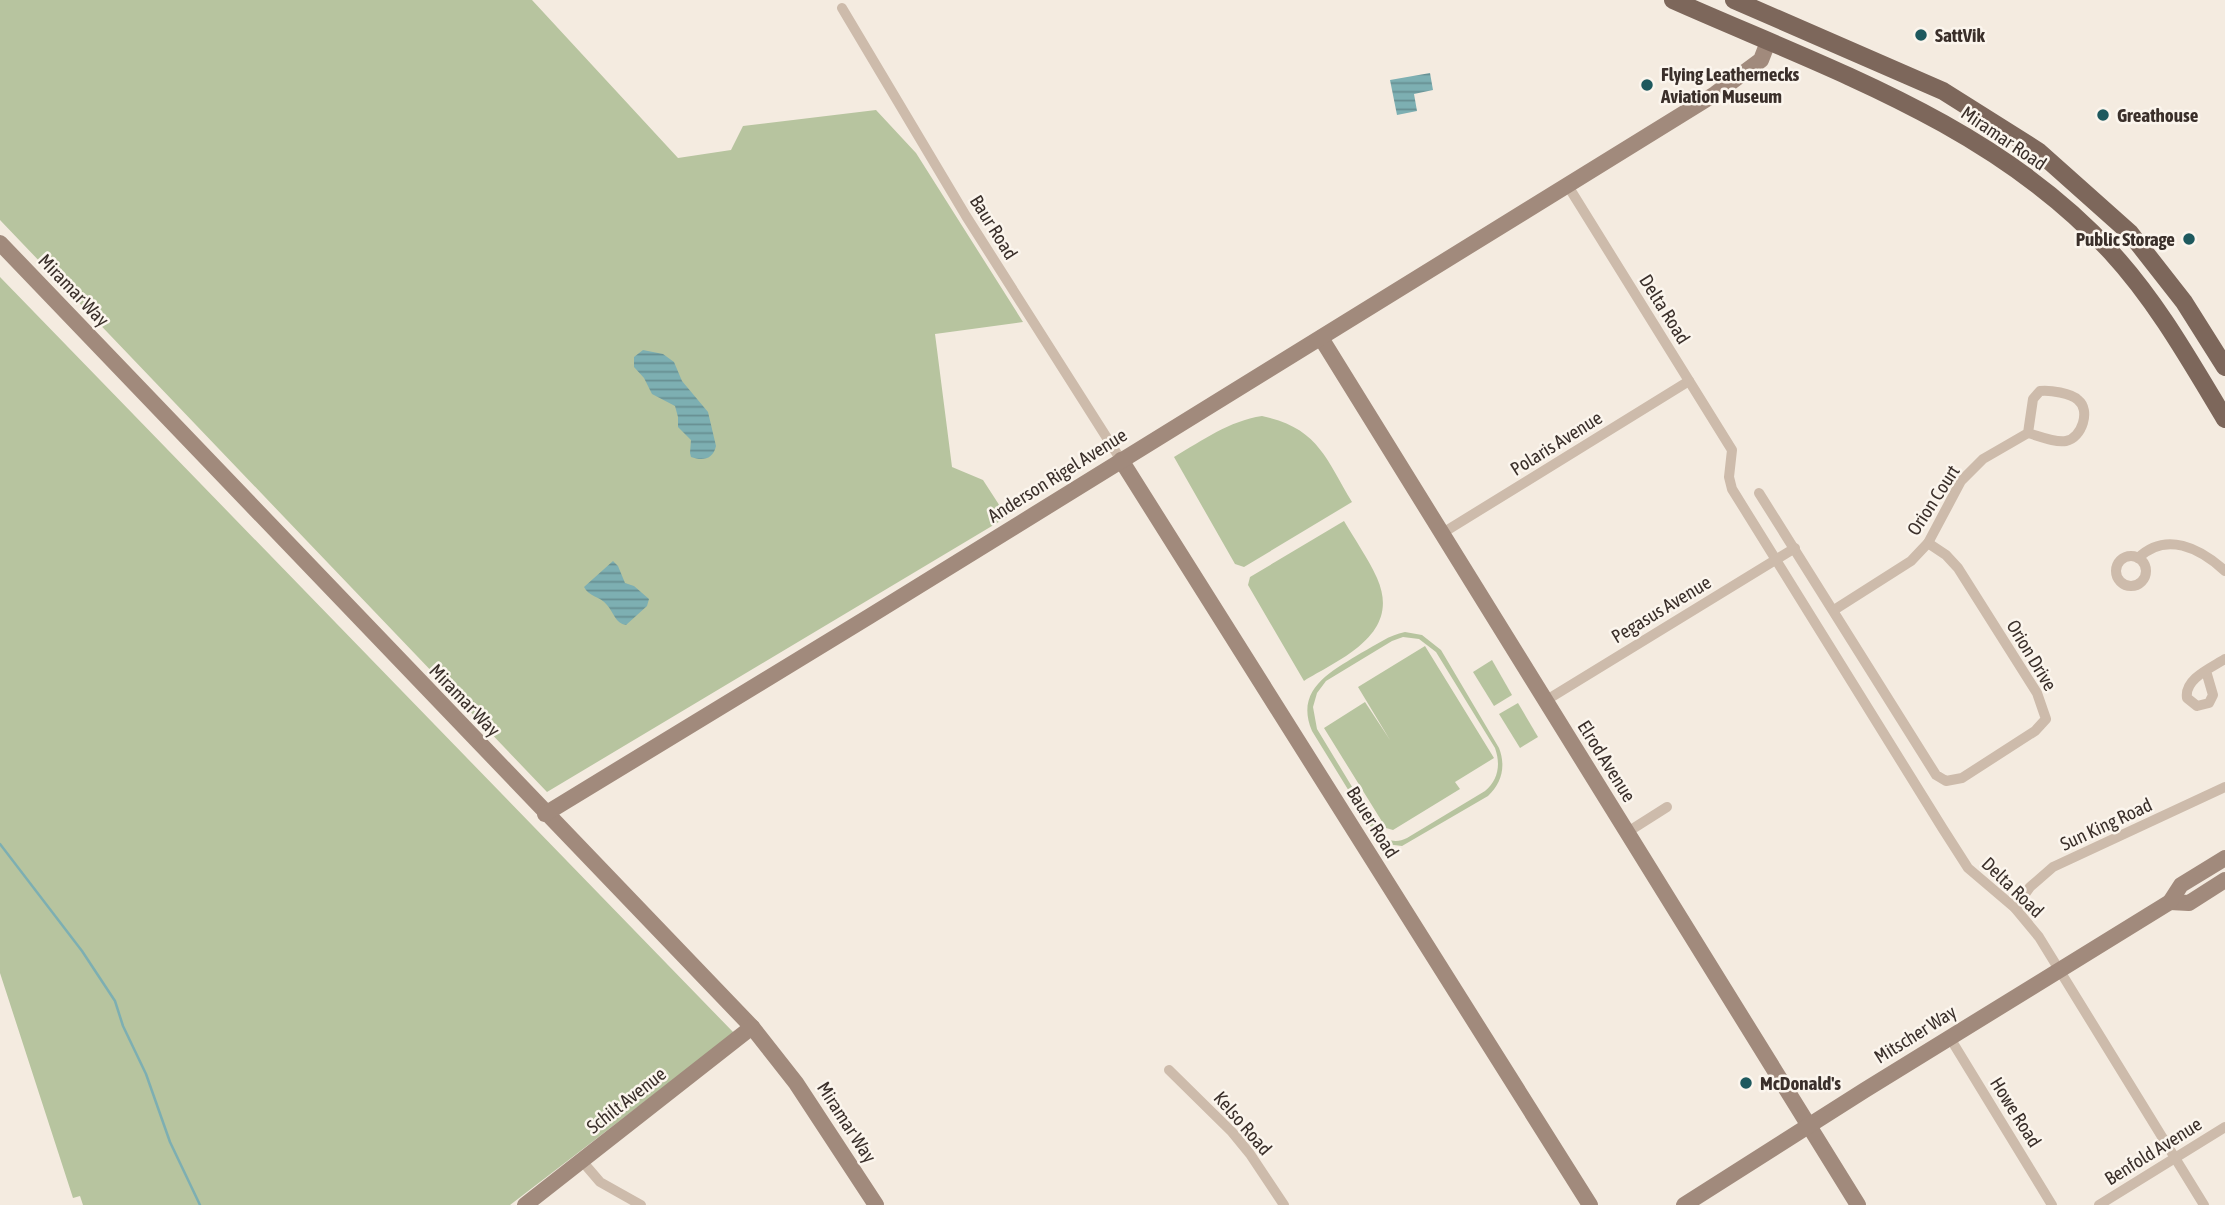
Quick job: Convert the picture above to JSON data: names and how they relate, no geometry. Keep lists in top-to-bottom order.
{
  "streets": {
    "main road": ["Miramar Road"],
    "street": [
      "Baur Road",
      "Miramar Way",
      "Delta Road",
      "Polaris Avenue",
      "Anderson Rigel Avenue",
      "Orion Court",
      "Pegasus Avenue",
      "Orion Drive",
      "Elrod Avenue",
      "Bauer Road",
      "Sun King Road",
      "Mitscher Way",
      "Schilt Avenue",
      "Howe Road",
      "Kelso Road",
      "Benfold Avenue"
    ]
  },
  "crossings": [
    ["Miramar Road", "Anderson Rigel Avenue"],
    ["Baur Road", "Anderson Rigel Avenue"],
    ["Baur Road", "Bauer Road"],
    ["Miramar Way", "Anderson Rigel Avenue"],
    ["Miramar Way", "Schilt Avenue"],
    ["Delta Road", "Polaris Avenue"],
    ["Delta Road", "Anderson Rigel Avenue"],
    ["Delta Road", "Pegasus Avenue"],
    ["Delta Road", "Sun King Road"],
    ["Delta Road", "Mitscher Way"],
    ["Delta Road", "Benfold Avenue"],
    ["Polaris Avenue", "Elrod Avenue"],
    ["Anderson Rigel Avenue", "Elrod Avenue"],
    ["Anderson Rigel Avenue", "Bauer Road"],
    ["Orion Court", "Orion Drive"],
    ["Pegasus Avenue", "Elrod Avenue"],
    ["Elrod Avenue", "Mitscher Way"],
    ["Mitscher Way", "Howe Road"]
  ],
  "places": [
    "SattVik",
    "Flying Leathernecks Aviation Museum",
    "Greathouse",
    "Public Storage",
    "McDonald's"
  ]
}
